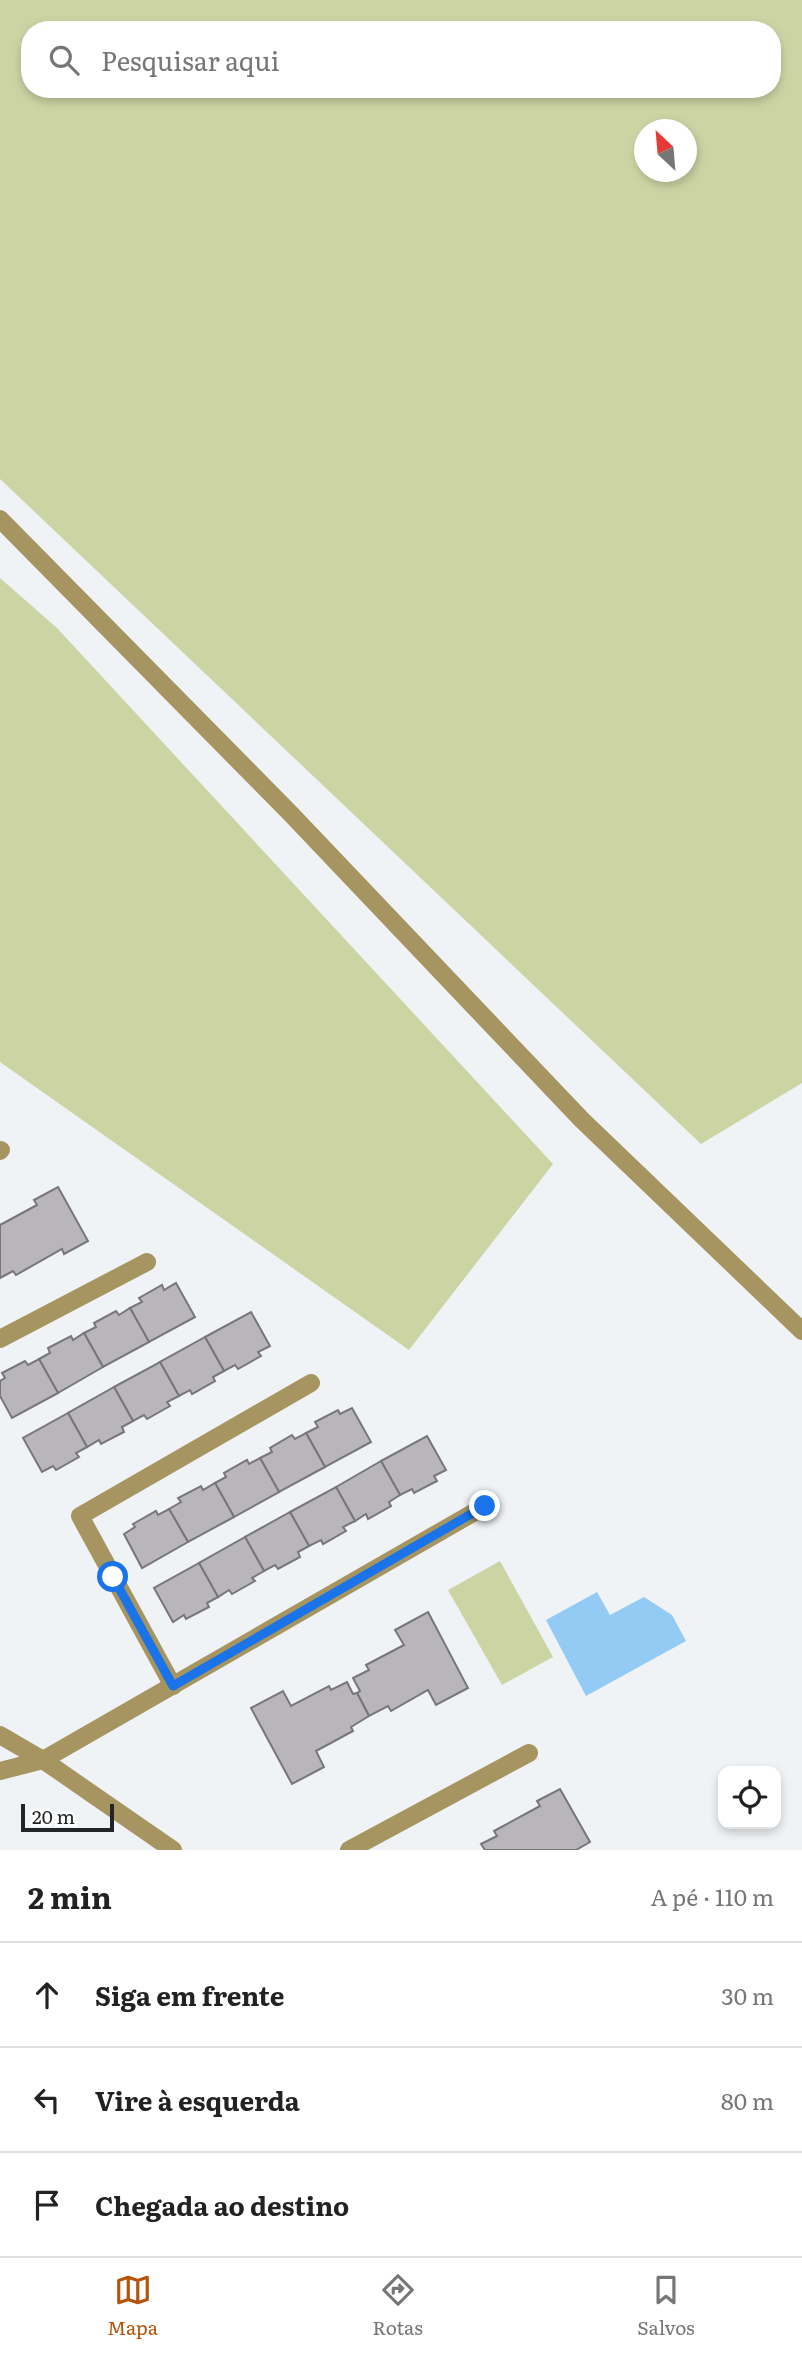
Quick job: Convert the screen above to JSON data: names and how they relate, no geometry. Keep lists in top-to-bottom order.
{
  "scale_bar": "20 m",
  "north": "top left",
  "page": {
    "search": "Pesquisar aqui",
    "scale": "20 m",
    "heading": ["2 min", "A pé · 110 m"],
    "list": [
      ["Siga em frente", "30 m"],
      ["Vire à esquerda", "80 m"],
      "Chegada ao destino"
    ],
    "nav": ["Mapa", "Rotas", "Salvos"]
  }
}
